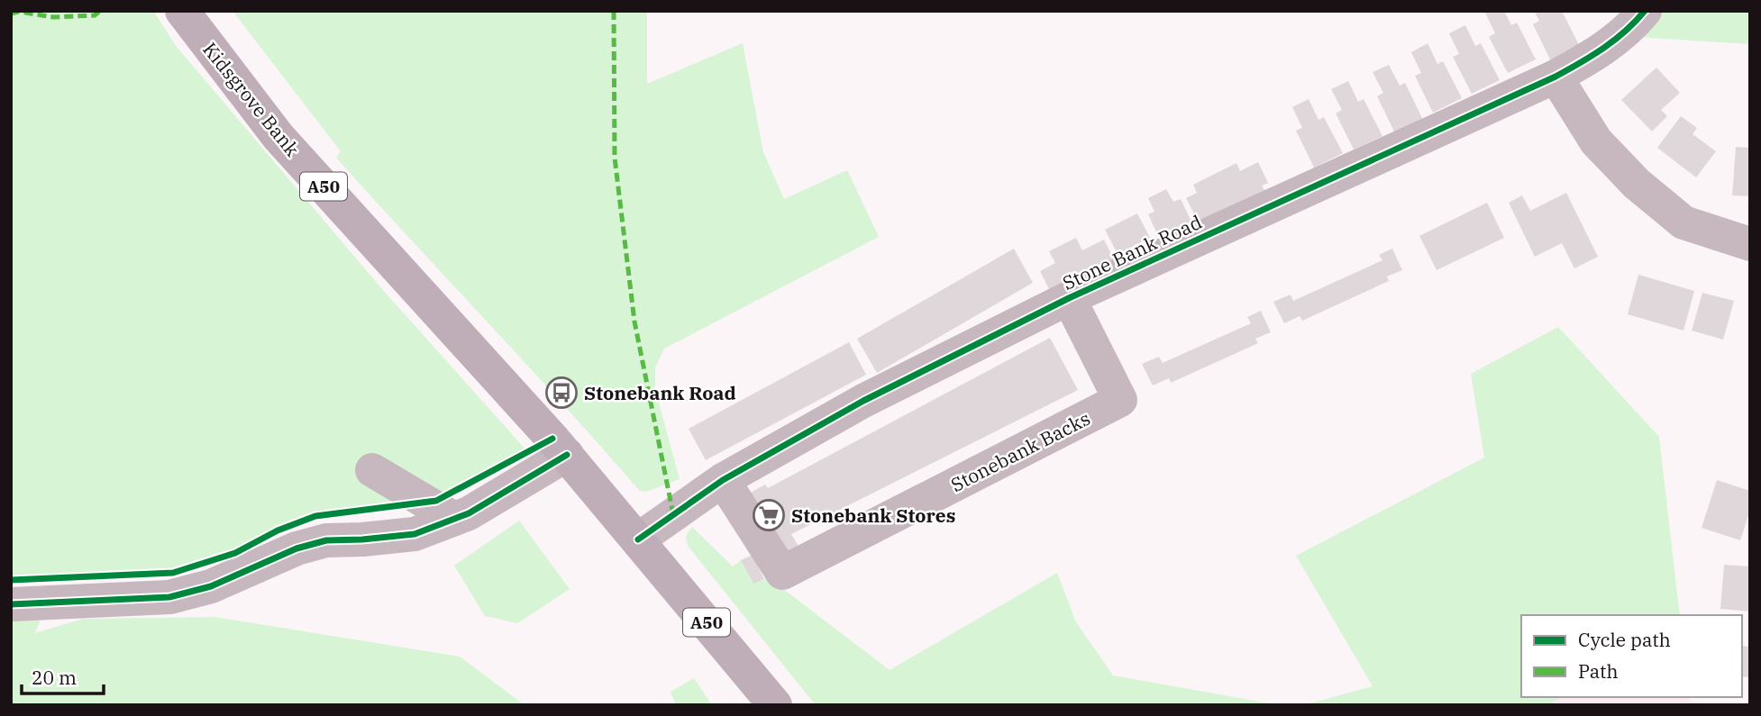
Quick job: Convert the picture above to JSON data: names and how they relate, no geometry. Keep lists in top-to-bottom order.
{
  "streets": {
    "main road": ["Kidsgrove Bank", "A50"],
    "street": ["Stone Bank Road", "Stonebank Backs"]
  },
  "crossings": [
    ["Kidsgrove Bank", "A50"],
    ["A50", "Stone Bank Road"],
    ["Stone Bank Road", "Stonebank Backs"]
  ],
  "places": {
    "bus stop": ["Stonebank Road"],
    "supermarket": ["Stonebank Stores"]
  },
  "legend": ["Cycle path", "Path"],
  "scale_bar": "20 m"
}
